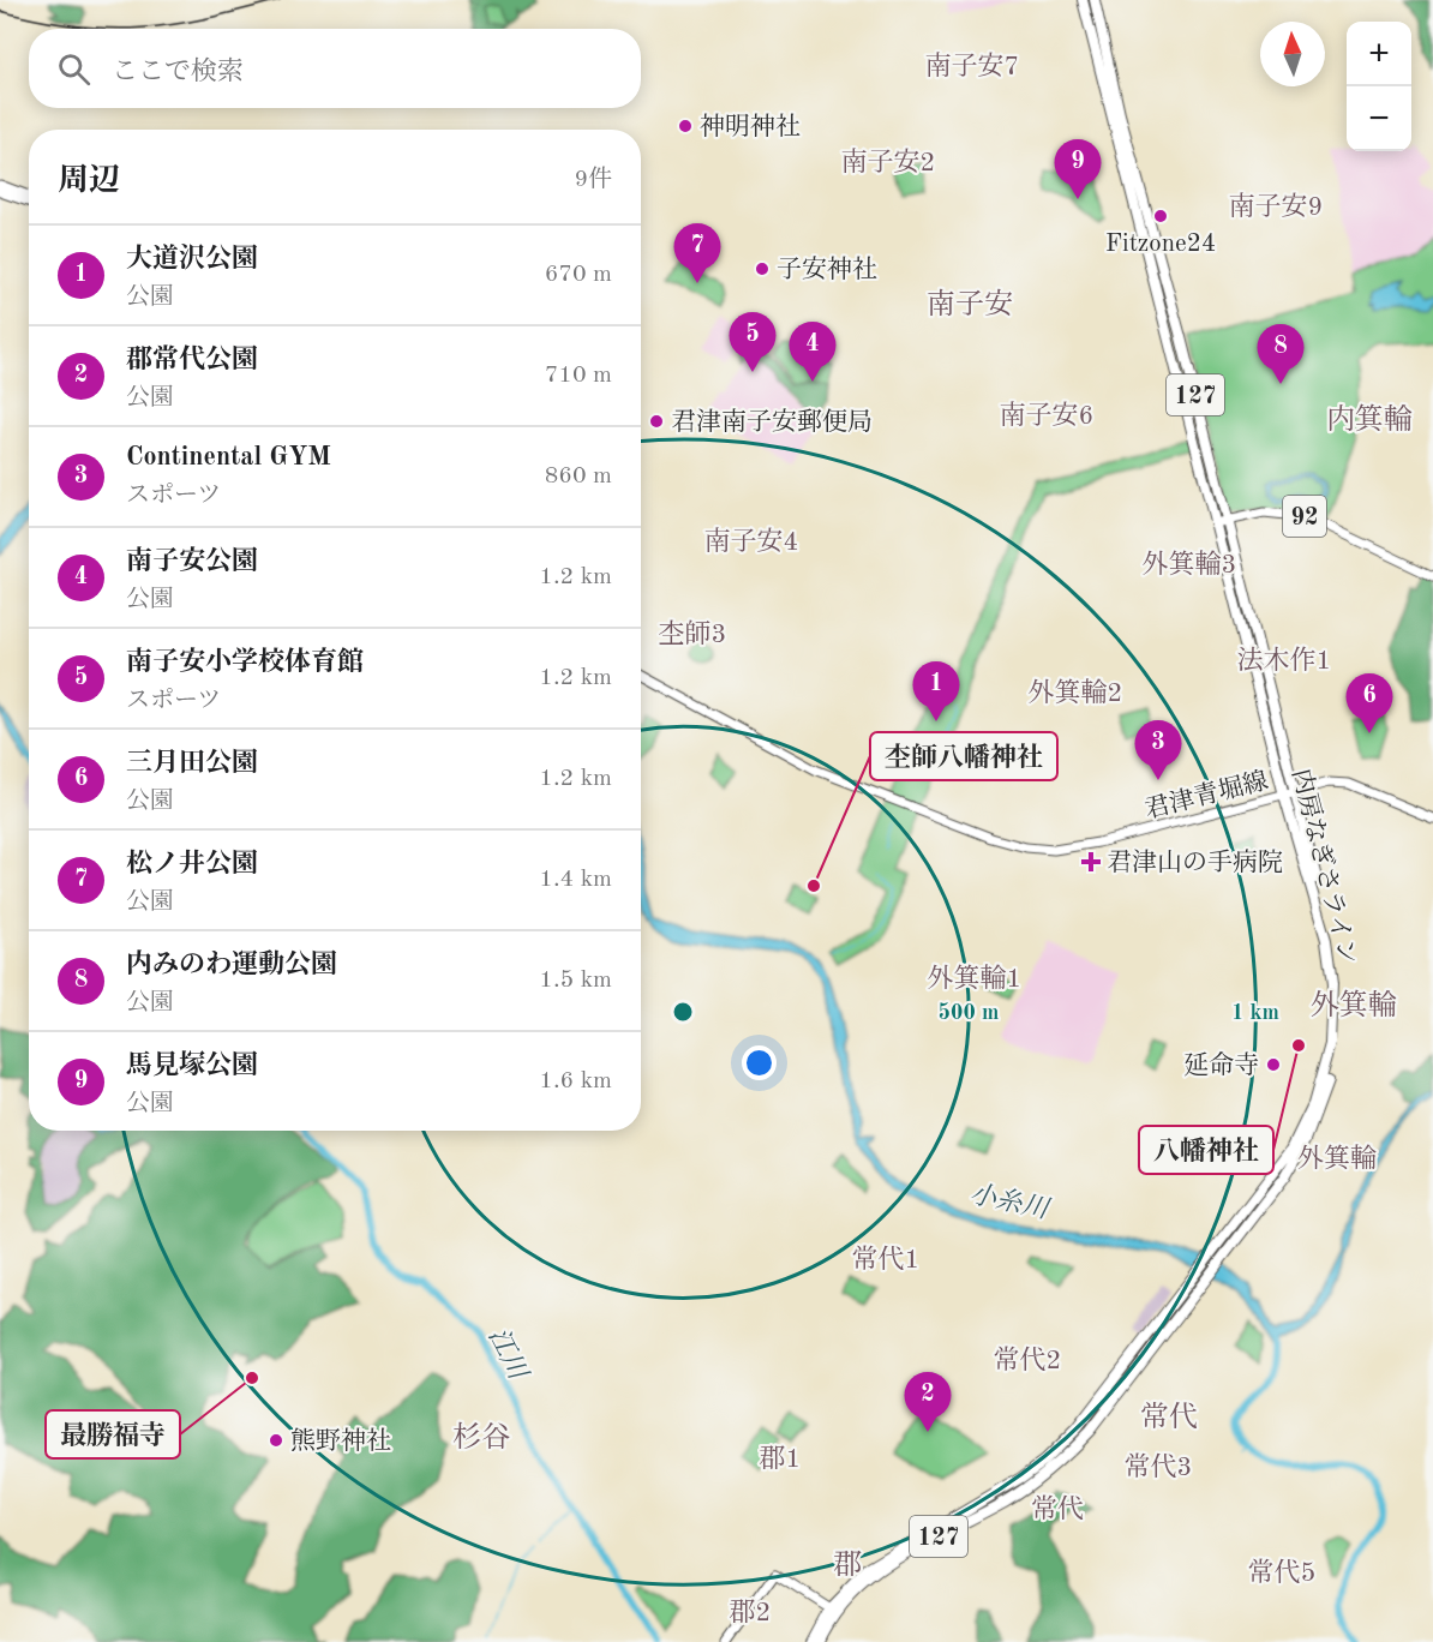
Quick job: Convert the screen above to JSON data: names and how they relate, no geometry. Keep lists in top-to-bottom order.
{
  "streets": {
    "highway": ["127", "内房なぎさライン"],
    "main road": ["92", "君津青堀線"]
  },
  "crossings": [
    ["92", "内房なぎさライン"],
    ["君津青堀線", "内房なぎさライン"]
  ],
  "districts": [
    "南子安7",
    "南子安2",
    "南子安9",
    "南子安",
    "南子安6",
    "内箕輪",
    "南子安4",
    "外箕輪3",
    "杢師3",
    "法木作1",
    "外箕輪2",
    "外箕輪1",
    "外箕輪",
    "外箕輪",
    "常代1",
    "常代2",
    "常代",
    "杉谷",
    "郡1",
    "常代3",
    "常代",
    "郡",
    "常代5",
    "郡2"
  ],
  "water": ["小糸川", "江川"],
  "places": {
    "other": [
      "神明神社",
      "Fitzone24",
      "子安神社",
      "君津南子安郵便局",
      "杢師八幡神社",
      "八幡神社",
      "延命寺",
      "最勝福寺",
      "熊野神社"
    ],
    "health": ["君津山の手病院"]
  },
  "north": "top",
  "page": {
    "map_buttons": ["+", "−"],
    "search": "ここで検索",
    "heading": ["周辺", "9件"],
    "pins": [
      "9",
      "7",
      "5",
      "4",
      "8",
      "1",
      "6",
      "3",
      "2"
    ],
    "list": [
      {
        "mark": "1",
        "name": "大道沢公園",
        "note": "公園",
        "value": "670 m"
      },
      {
        "mark": "2",
        "name": "郡常代公園",
        "note": "公園",
        "value": "710 m"
      },
      {
        "mark": "3",
        "name": "Continental GYM",
        "note": "スポーツ",
        "value": "860 m"
      },
      {
        "mark": "4",
        "name": "南子安公園",
        "note": "公園",
        "value": "1.2 km"
      },
      {
        "mark": "5",
        "name": "南子安小学校体育館",
        "note": "スポーツ",
        "value": "1.2 km"
      },
      {
        "mark": "6",
        "name": "三月田公園",
        "note": "公園",
        "value": "1.2 km"
      },
      {
        "mark": "7",
        "name": "松ノ井公園",
        "note": "公園",
        "value": "1.4 km"
      },
      {
        "mark": "8",
        "name": "内みのわ運動公園",
        "note": "公園",
        "value": "1.5 km"
      },
      {
        "mark": "9",
        "name": "馬見塚公園",
        "note": "公園",
        "value": "1.6 km"
      }
    ]
  },
  "rings": ["500 m", "1 km"]
}
